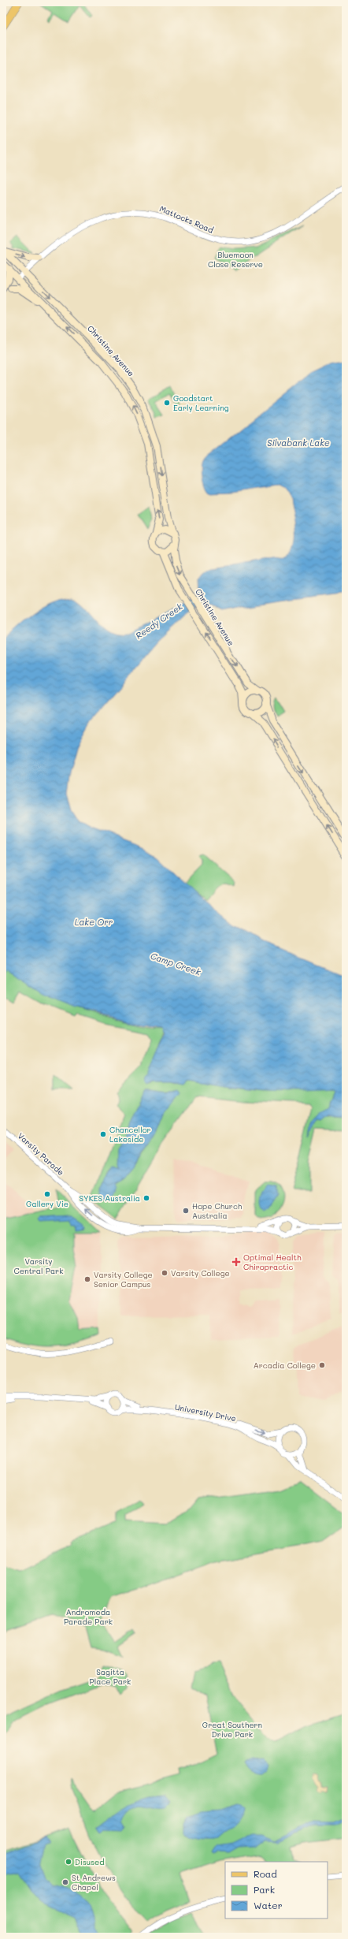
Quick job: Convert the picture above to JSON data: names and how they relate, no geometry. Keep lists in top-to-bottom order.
{
  "streets": {
    "main road": ["Christine Avenue"],
    "street": ["Mattocks Road", "Varsity Parade", "University Drive"]
  },
  "water": [
    "Silvabank Lake",
    "Reedy Creek",
    "Lake Orr",
    "Camp Creek"
  ],
  "parks": [
    "Bluemoon Close Reserve",
    "Varsity Central Park",
    "Andromeda Parade Park",
    "Sagitta Place Park",
    "Great Southern Drive Park"
  ],
  "places": {
    "other": [
      "Goodstart Early Learning",
      "Chancellor Lakeside",
      "Gallery Vie",
      "SYKES Australia",
      "Hope Church Australia",
      "Varsity College",
      "Varsity College Senior Campus",
      "Arcadia College",
      "Disused",
      "St Andrews Chapel"
    ],
    "health": ["Optimal Health Chiropractic"]
  },
  "legend": ["Road", "Park", "Water"]
}
